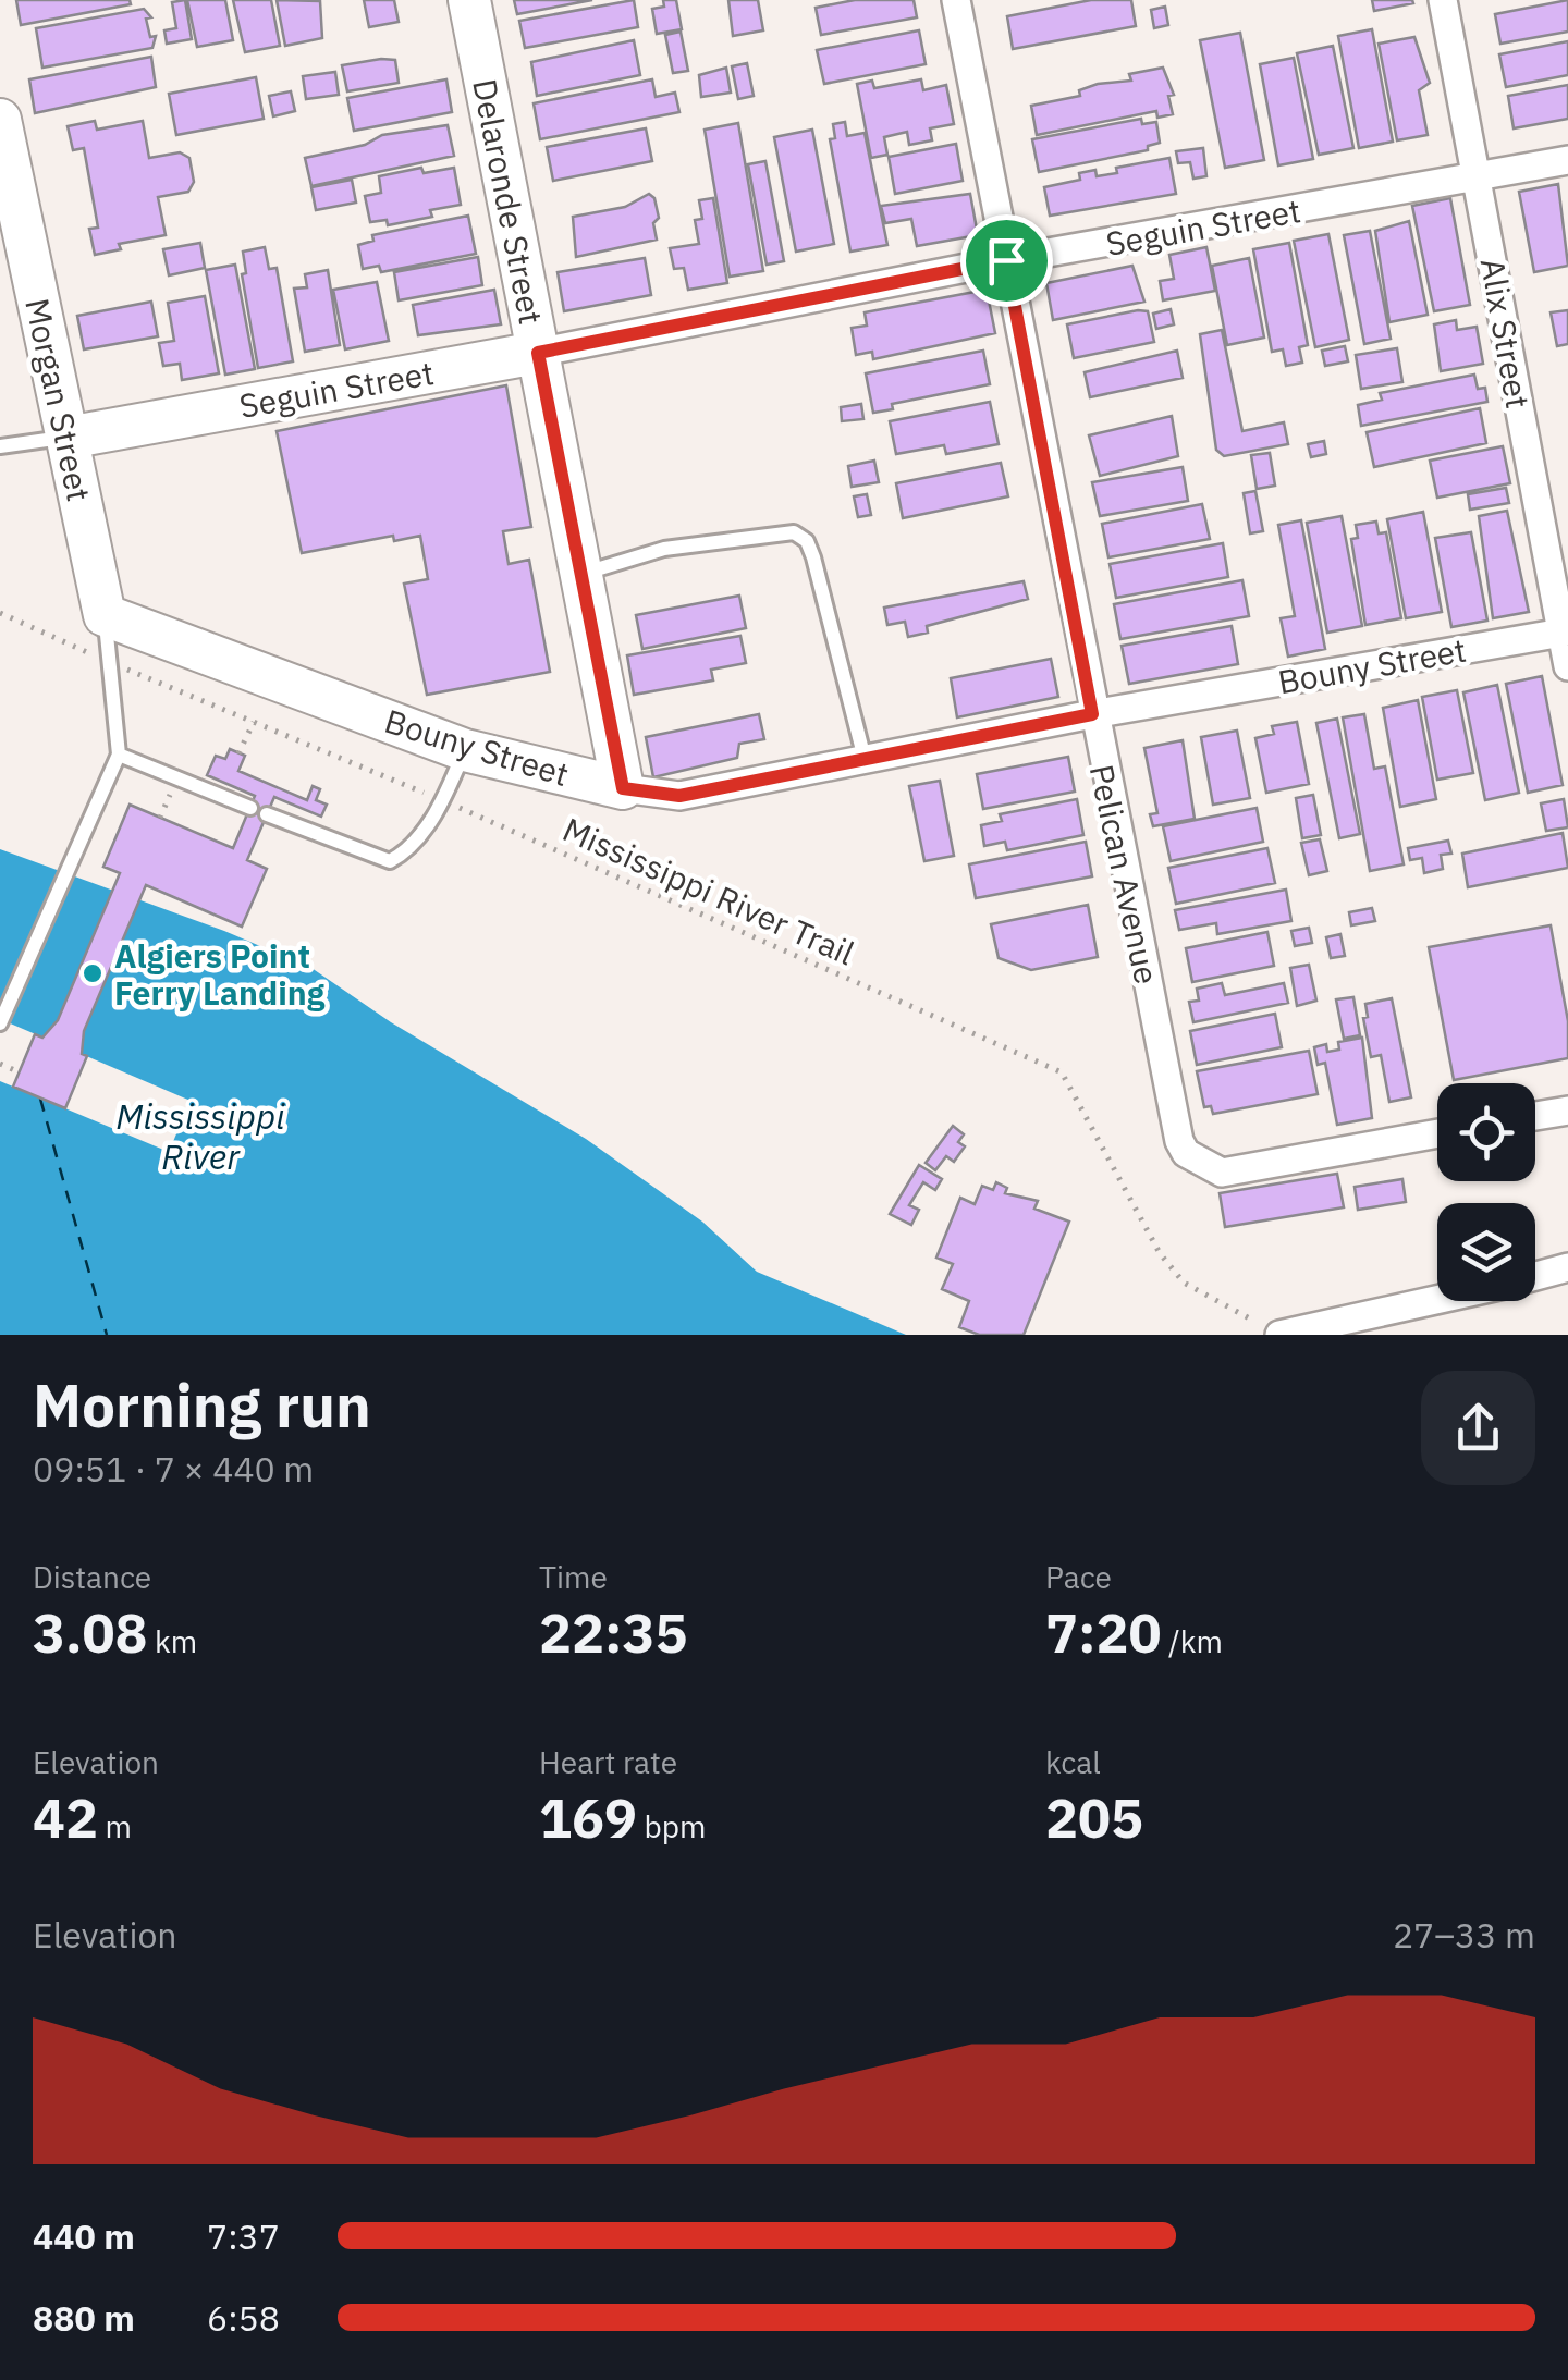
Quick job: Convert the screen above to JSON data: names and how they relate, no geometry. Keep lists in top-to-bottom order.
{
  "streets": {
    "street": [
      "Delaronde Street",
      "Seguin Street",
      "Alix Street",
      "Morgan Street",
      "Bouny Street",
      "Pelican Avenue"
    ],
    "path": ["Mississippi River Trail"]
  },
  "crossings": [
    ["Delaronde Street", "Seguin Street"],
    ["Delaronde Street", "Bouny Street"],
    ["Seguin Street", "Alix Street"],
    ["Seguin Street", "Morgan Street"],
    ["Seguin Street", "Pelican Avenue"],
    ["Alix Street", "Bouny Street"],
    ["Morgan Street", "Bouny Street"],
    ["Bouny Street", "Pelican Avenue"]
  ],
  "water": ["Mississippi River"],
  "places": ["Algiers Point Ferry Landing"],
  "page": {
    "heading": ["Morning run", "09:51 · 7 × 440 m"],
    "stats": [
      ["Distance", "3.08 km"],
      ["Time", "22:35"],
      ["Pace", "7:20 /km"],
      ["Elevation", "42 m"],
      ["Heart rate", "169 bpm"],
      ["kcal", "205"]
    ],
    "chart": ["Elevation", "27–33 m"],
    "list": [
      {
        "name": "440 m",
        "note": "7:37"
      },
      {
        "name": "880 m",
        "note": "6:58"
      }
    ]
  }
}
